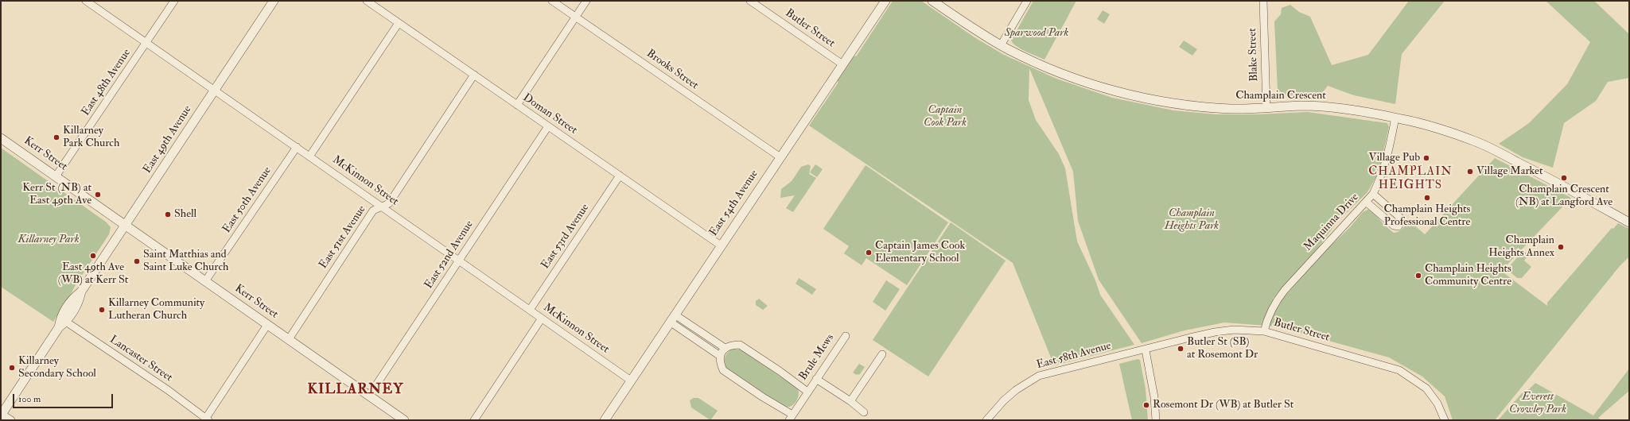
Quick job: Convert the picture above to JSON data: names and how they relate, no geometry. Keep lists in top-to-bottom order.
{
  "streets": {
    "street": [
      "Butler Street",
      "Blake Street",
      "Brooks Street",
      "East 48th Avenue",
      "Champlain Crescent",
      "Doman Street",
      "East 49th Avenue",
      "Kerr Street",
      "McKinnon Street",
      "East 50th Avenue",
      "East 54th Avenue",
      "Maquinna Drive",
      "East 53rd Avenue",
      "East 51st Avenue",
      "East 52nd Avenue",
      "East 58th Avenue",
      "Brule Mews",
      "Lancaster Street"
    ]
  },
  "crossings": [
    ["Butler Street", "East 54th Avenue"],
    ["Butler Street", "Maquinna Drive"],
    ["Butler Street", "East 58th Avenue"],
    ["Blake Street", "Champlain Crescent"],
    ["Brooks Street", "East 54th Avenue"],
    ["East 48th Avenue", "Kerr Street"],
    ["East 48th Avenue", "McKinnon Street"],
    ["Champlain Crescent", "Maquinna Drive"],
    ["Doman Street", "East 54th Avenue"],
    ["Doman Street", "East 53rd Avenue"],
    ["Doman Street", "East 51st Avenue"],
    ["Doman Street", "East 52nd Avenue"],
    ["East 49th Avenue", "Kerr Street"],
    ["East 49th Avenue", "McKinnon Street"],
    ["East 49th Avenue", "Lancaster Street"],
    ["Kerr Street", "East 50th Avenue"],
    ["Kerr Street", "East 51st Avenue"],
    ["Kerr Street", "East 52nd Avenue"],
    ["McKinnon Street", "East 50th Avenue"],
    ["McKinnon Street", "East 54th Avenue"],
    ["McKinnon Street", "East 53rd Avenue"],
    ["McKinnon Street", "East 51st Avenue"],
    ["McKinnon Street", "East 52nd Avenue"]
  ],
  "districts": ["CHAMPLAIN HEIGHTS", "KILLARNEY"],
  "parks": [
    "Sparwood Park",
    "Captain Cook Park",
    "Champlain Heights Park",
    "Killarney Park",
    "Everett Crowley Park"
  ],
  "places": [
    "Killarney Park Church",
    "Village Pub",
    "Village Market",
    "Champlain Crescent (NB) at Langford Ave",
    "Kerr St (NB) at East 49th Ave",
    "Champlain Heights Professional Centre",
    "Shell",
    "Champlain Heights Annex",
    "Captain James Cook Elementary School",
    "East 49th Ave (WB) at Kerr St",
    "Saint Matthias and Saint Luke Church",
    "Champlain Heights Community Centre",
    "Killarney Community Lutheran Church",
    "Butler St (SB) at Rosemont Dr",
    "Killarney Secondary School",
    "Rosemont Dr (WB) at Butler St"
  ],
  "scale_bar": "100 m"
}
